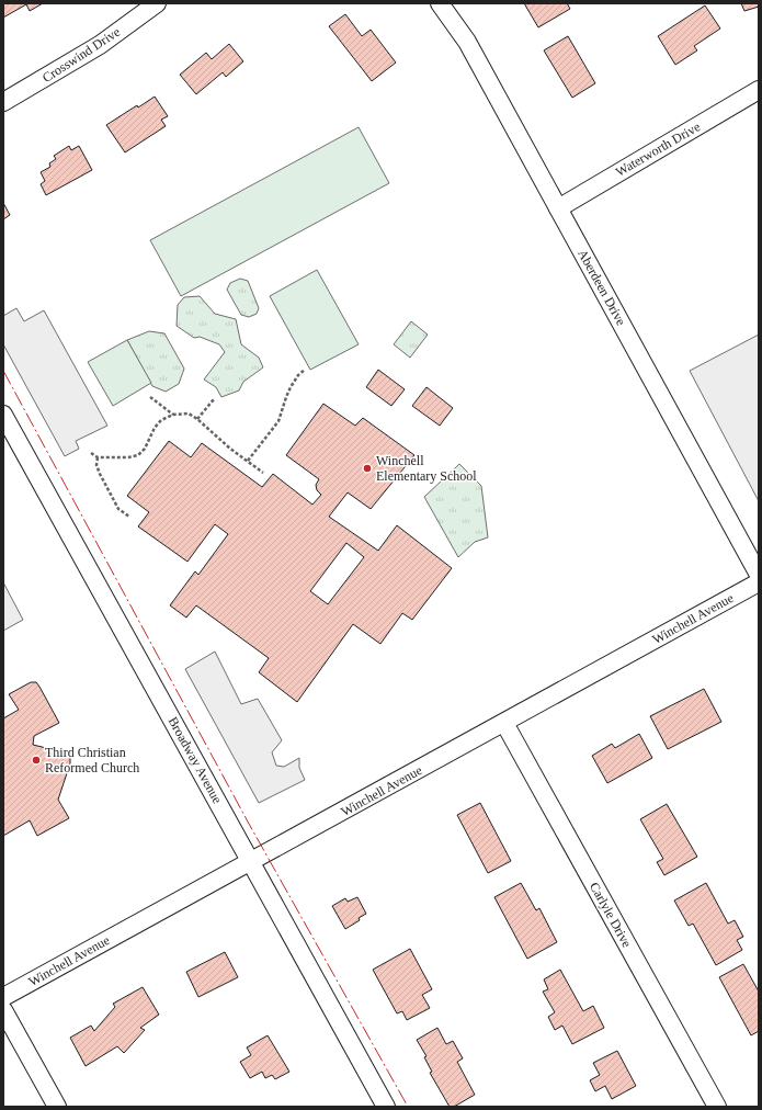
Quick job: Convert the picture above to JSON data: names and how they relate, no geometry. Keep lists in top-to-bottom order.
{
  "streets": {
    "street": [
      "Crosswind Drive",
      "Waterworth Drive",
      "Aberdeen Drive",
      "Winchell Avenue",
      "Broadway Avenue",
      "Carlyle Drive"
    ]
  },
  "crossings": [
    ["Waterworth Drive", "Aberdeen Drive"],
    ["Winchell Avenue", "Broadway Avenue"],
    ["Winchell Avenue", "Carlyle Drive"]
  ],
  "places": ["Winchell Elementary School", "Third Christian Reformed Church"]
}
